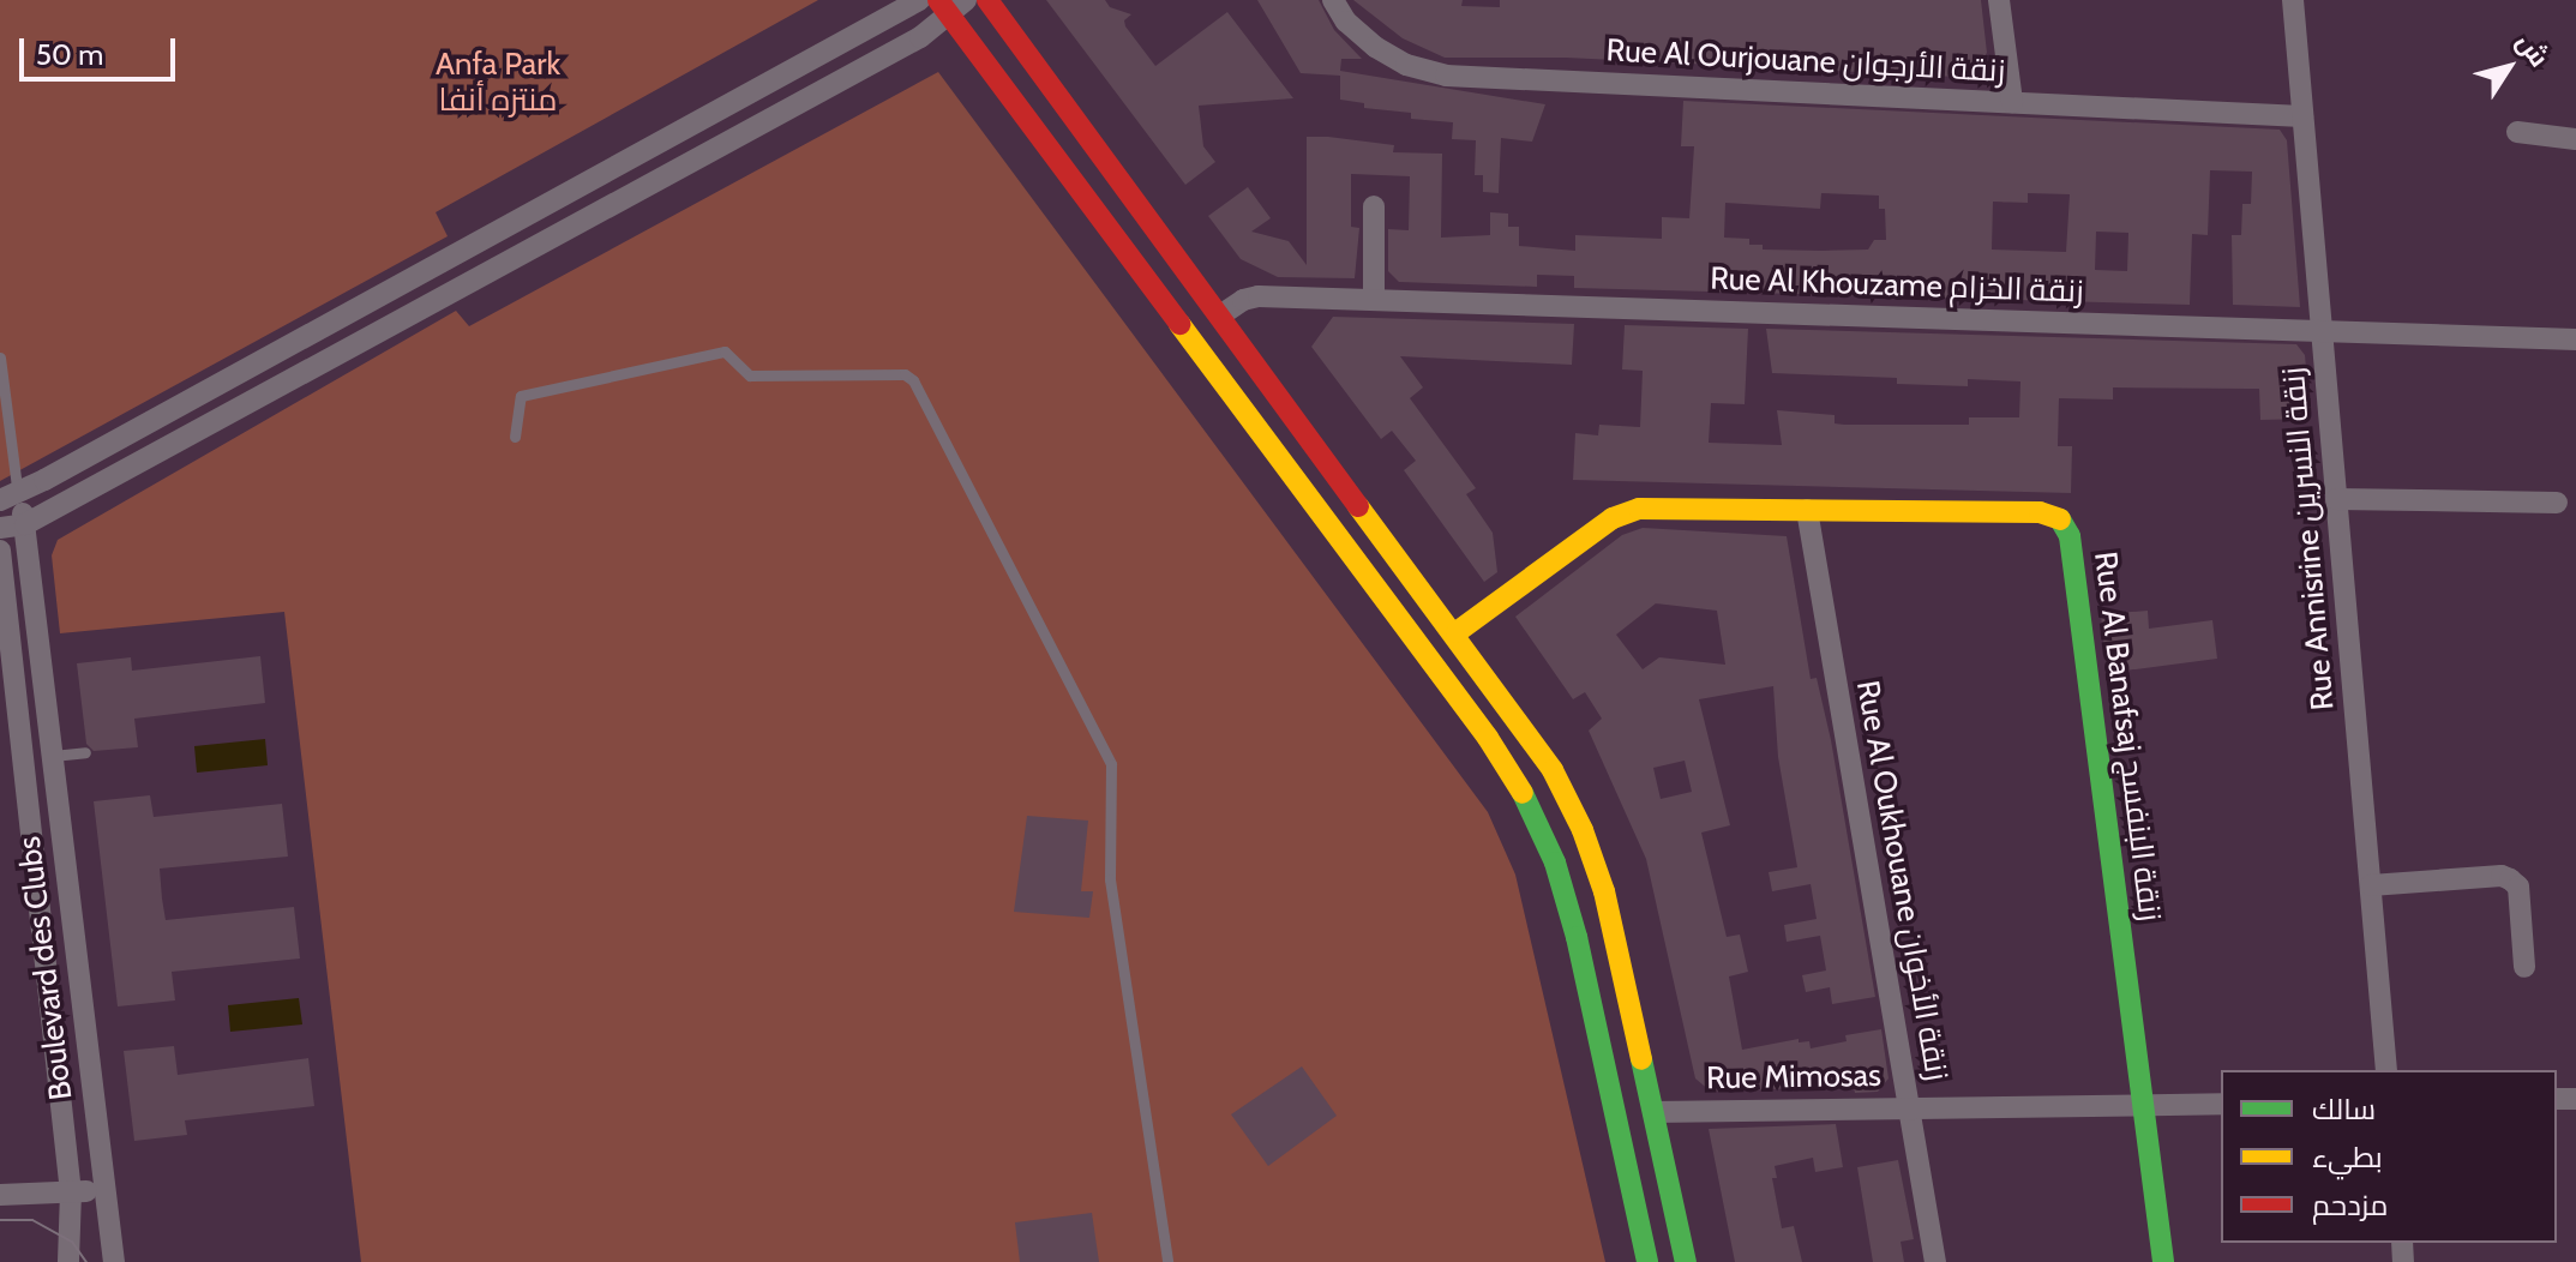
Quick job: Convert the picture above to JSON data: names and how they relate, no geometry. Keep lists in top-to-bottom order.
{
  "streets": {
    "main road": ["Rue Al Banafsaj زنقة البنفسج"],
    "street": [
      "Rue Al Ourjouane زنقة الأرجوان",
      "Rue Al Khouzame زنقة الخزام",
      "Rue Annisrine زنقة النسرين",
      "Rue Al Oukhouane زنقة الأخوان",
      "Boulevard des Clubs",
      "Rue Mimosas"
    ]
  },
  "crossings": [
    ["Rue Al Ourjouane زنقة الأرجوان", "Rue Annisrine زنقة النسرين"],
    ["Rue Al Khouzame زنقة الخزام", "Rue Annisrine زنقة النسرين"],
    ["Rue Al Banafsaj زنقة البنفسج", "Rue Al Oukhouane زنقة الأخوان"],
    ["Rue Al Banafsaj زنقة البنفسج", "Rue Mimosas"],
    ["Rue Al Oukhouane زنقة الأخوان", "Rue Mimosas"]
  ],
  "parks": ["Anfa Park منتزه أنفا"],
  "legend": ["سالك", "بطيء", "مزدحم"],
  "scale_bar": "50 m",
  "north": "top right"
}
